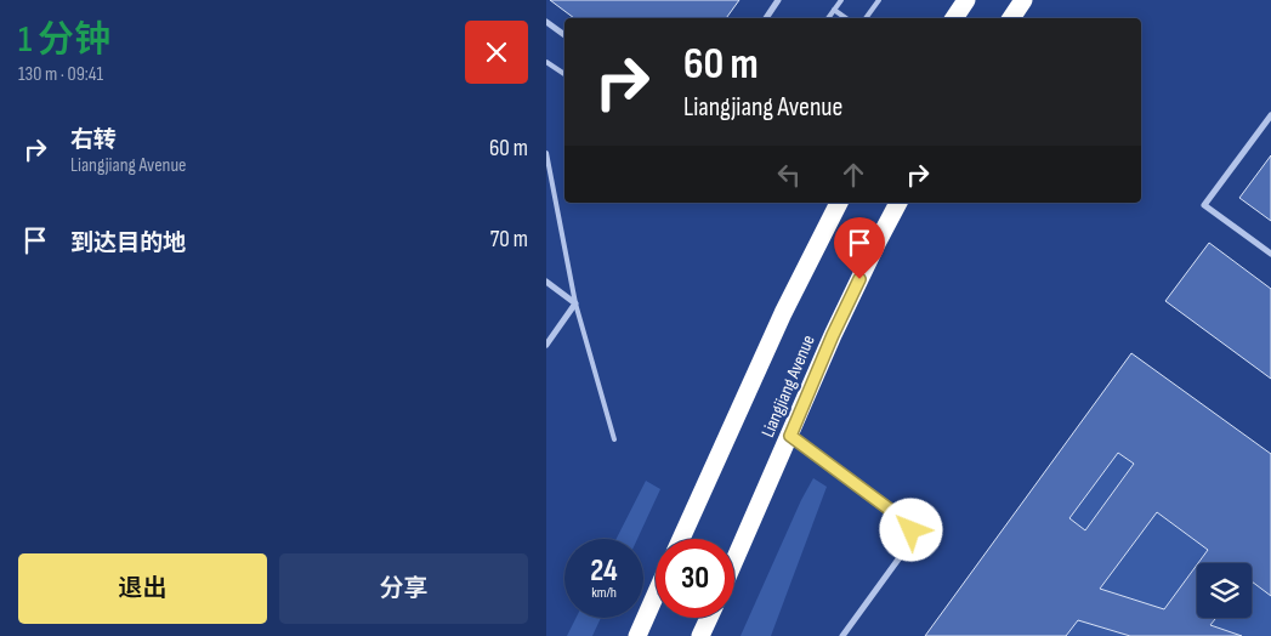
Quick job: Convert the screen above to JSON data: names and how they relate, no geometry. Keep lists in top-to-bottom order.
{
  "streets": {
    "highway": ["Liangjiang Avenue"]
  },
  "page": {
    "heading": ["1 分钟", "130 m · 09:41"],
    "turn": ["60 m", "Liangjiang Avenue"],
    "list": [
      {
        "name": "右转",
        "note": "Liangjiang Avenue",
        "value": "60 m"
      },
      {
        "name": "到达目的地",
        "value": "70 m"
      }
    ],
    "speed": "24 km/h",
    "limit": "30",
    "buttons": ["退出", "分享"]
  }
}
